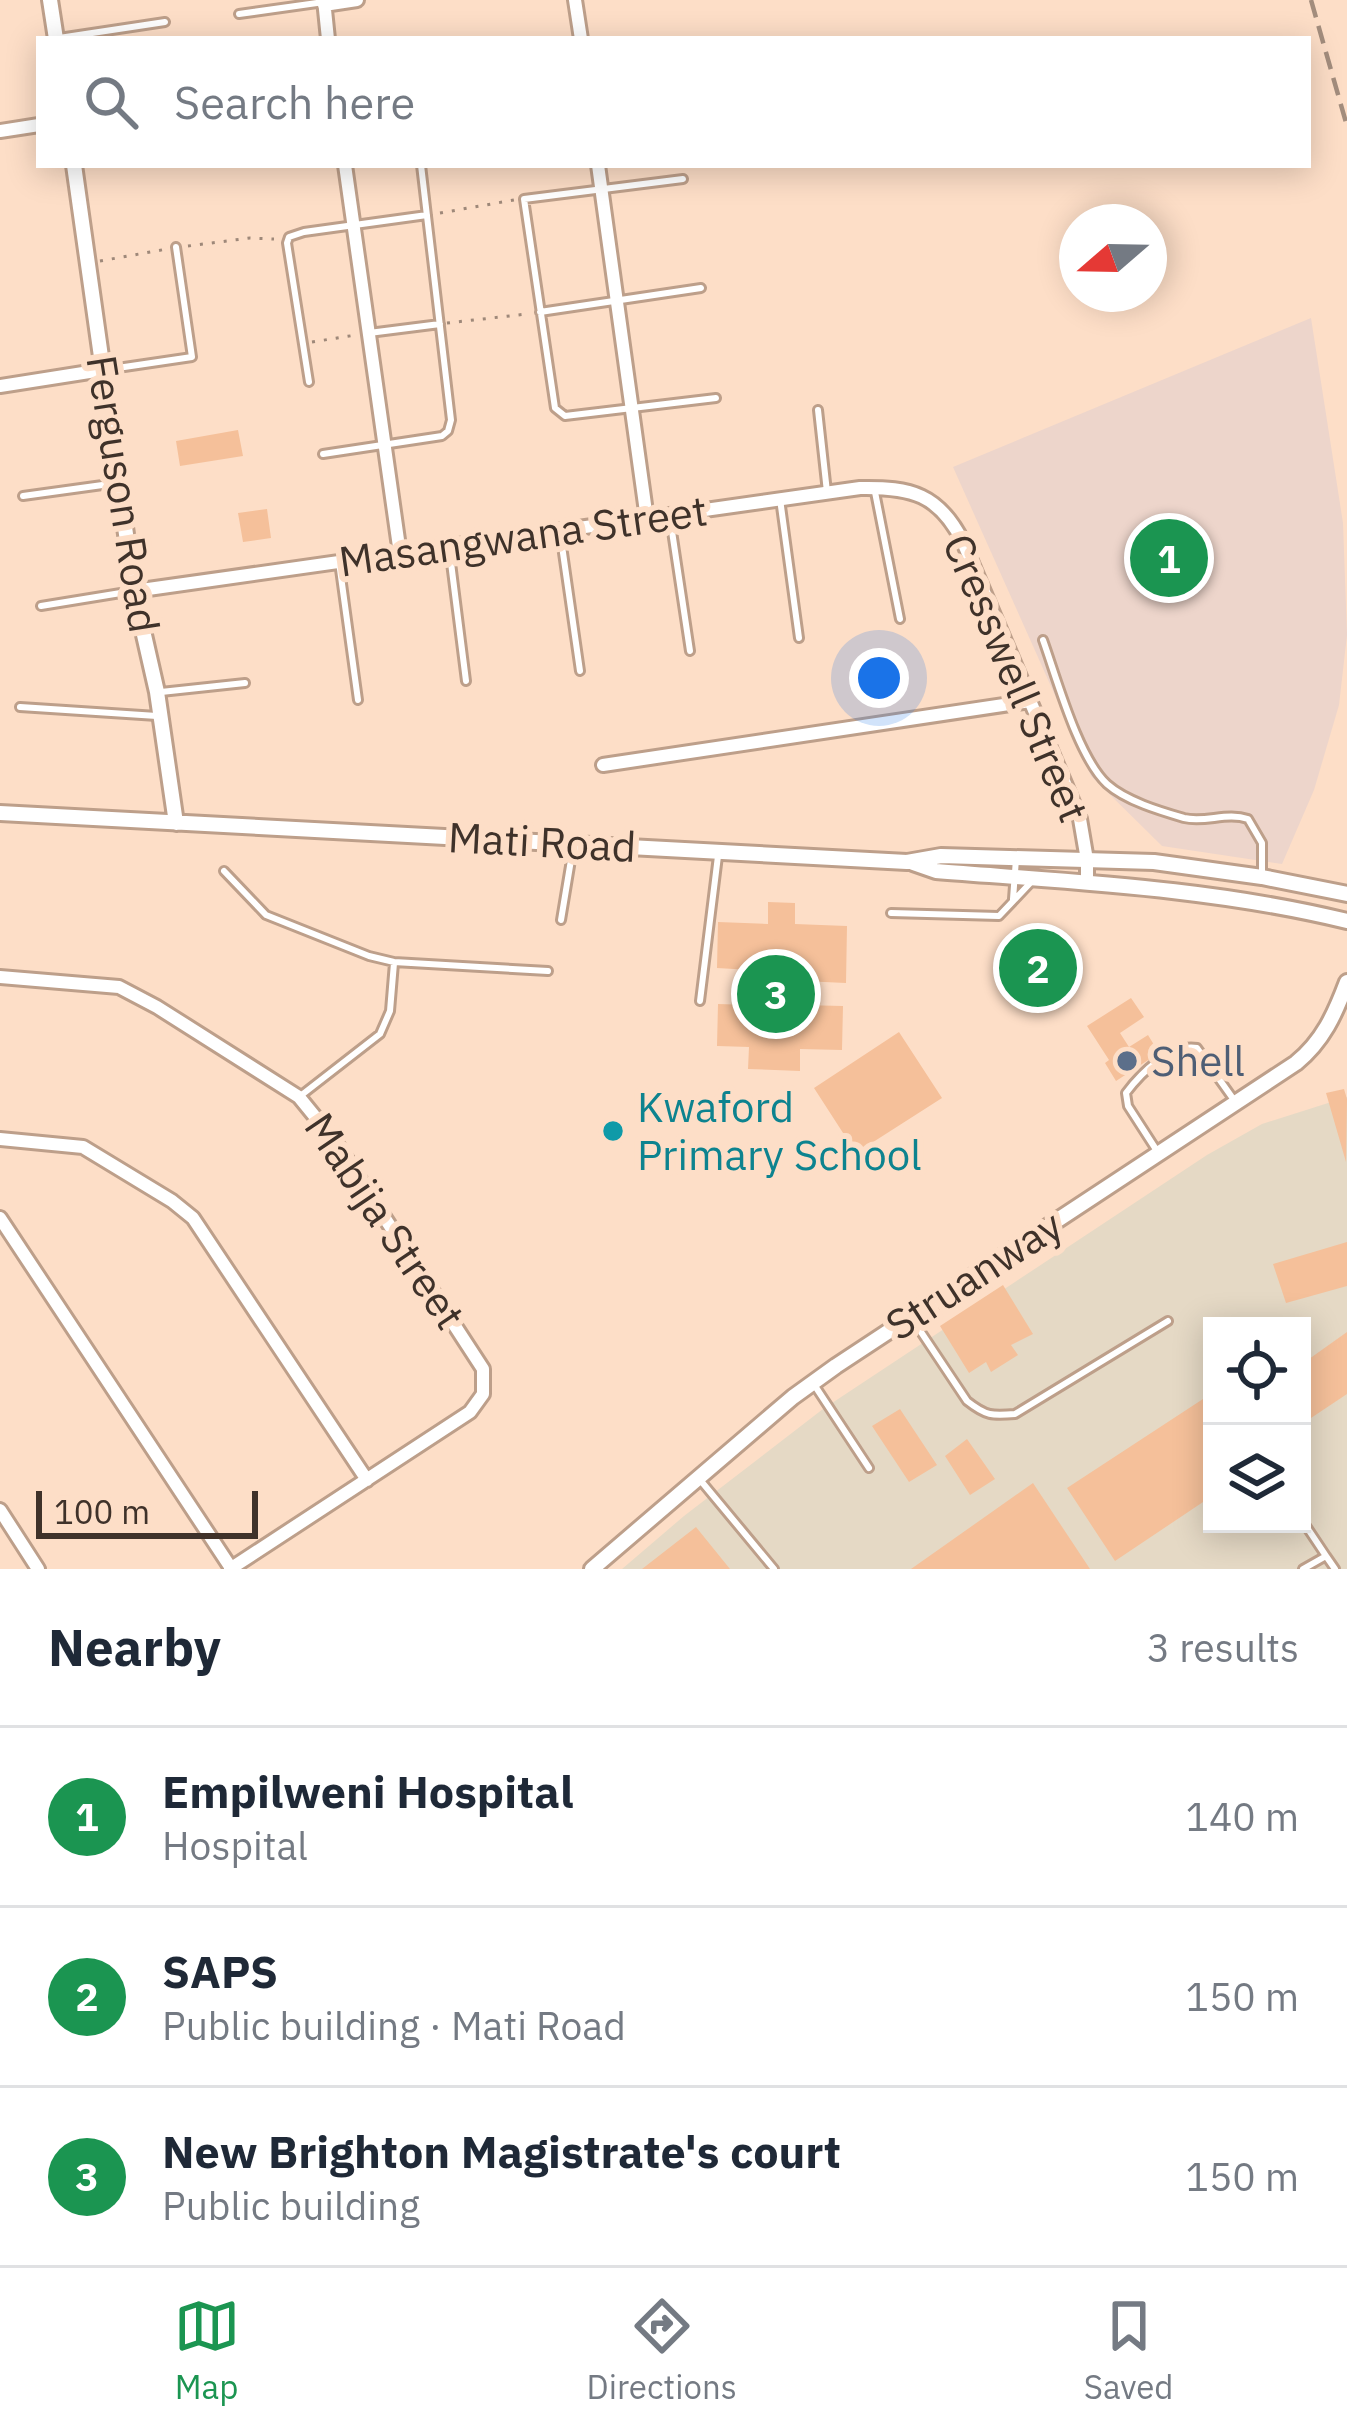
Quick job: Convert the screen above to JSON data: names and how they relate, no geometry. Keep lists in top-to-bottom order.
{
  "streets": {
    "street": [
      "Ferguson Road",
      "Masangwana Street",
      "Cresswell Street",
      "Mati Road",
      "Mabija Street",
      "Struanway"
    ]
  },
  "crossings": [
    ["Ferguson Road", "Masangwana Street"],
    ["Ferguson Road", "Mati Road"],
    ["Masangwana Street", "Cresswell Street"],
    ["Cresswell Street", "Mati Road"]
  ],
  "places": ["Shell", "Kwaford Primary School"],
  "scale_bar": "100 m",
  "north": "left",
  "page": {
    "search": "Search here",
    "pins": ["1", "2", "3"],
    "scale": "100 m",
    "heading": ["Nearby", "3 results"],
    "list": [
      {
        "mark": "1",
        "name": "Empilweni Hospital",
        "note": "Hospital",
        "value": "140 m"
      },
      {
        "mark": "2",
        "name": "SAPS",
        "note": "Public building · Mati Road",
        "value": "150 m"
      },
      {
        "mark": "3",
        "name": "New Brighton Magistrate's court",
        "note": "Public building",
        "value": "150 m"
      }
    ],
    "nav": ["Map", "Directions", "Saved"]
  }
}
